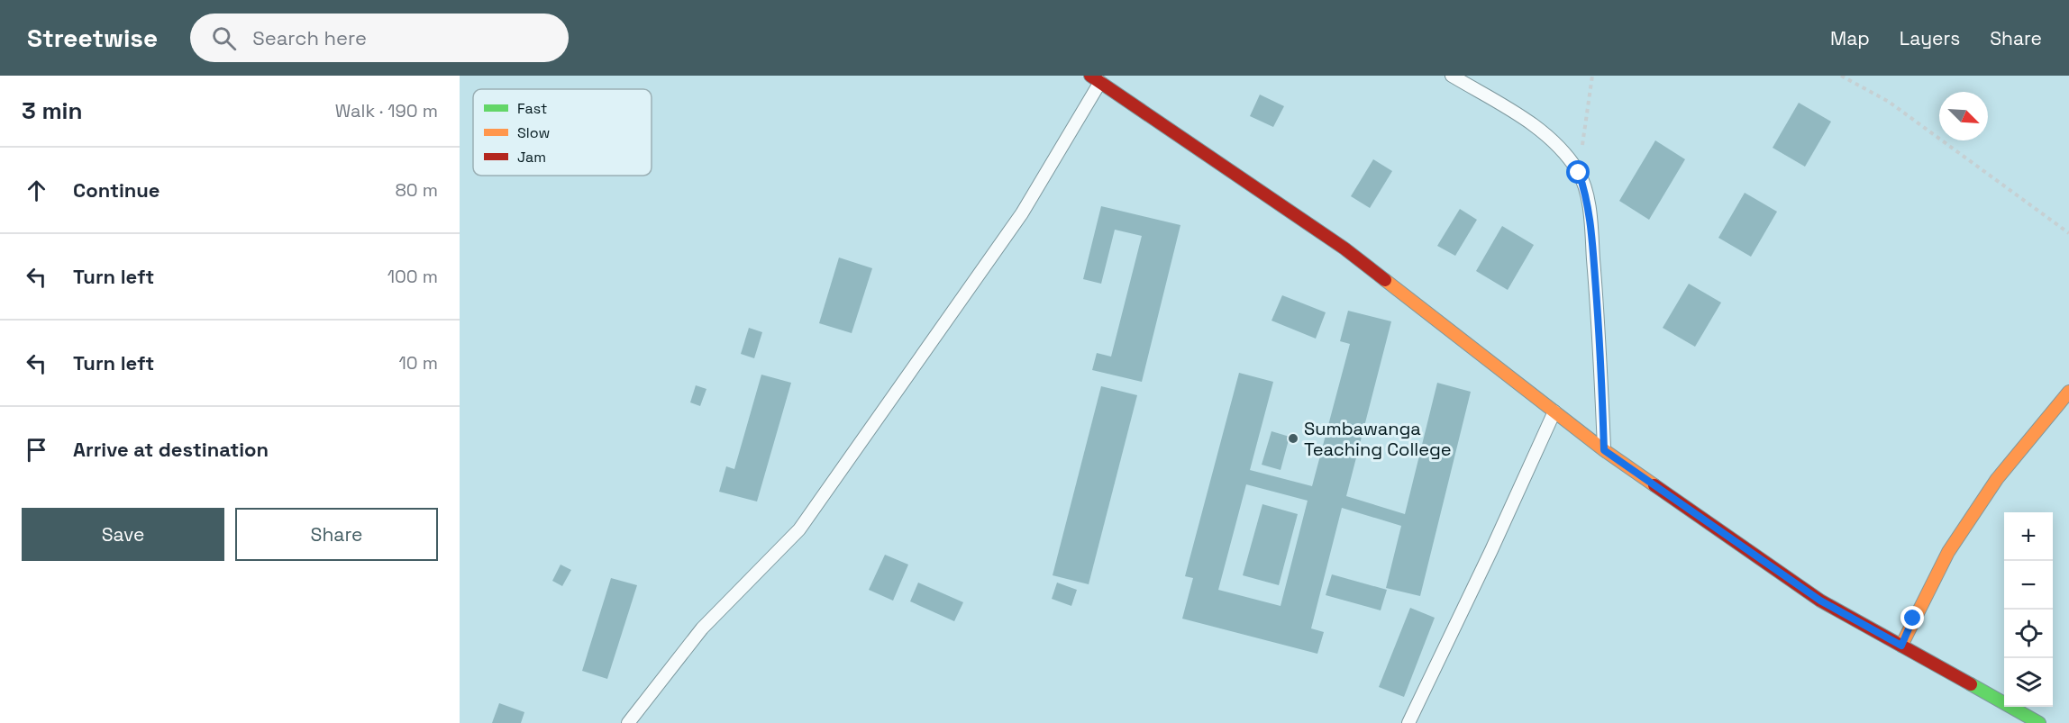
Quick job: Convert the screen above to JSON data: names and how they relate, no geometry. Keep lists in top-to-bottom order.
{
  "places": ["Sumbawanga Teaching College"],
  "legend": ["Fast", "Slow", "Jam"],
  "north": "bottom right",
  "page": {
    "header": "Streetwise",
    "search": "Search here",
    "nav": ["Map", "Layers", "Share"],
    "heading": ["3 min", "Walk · 190 m"],
    "list": [
      ["Continue", "80 m"],
      ["Turn left", "100 m"],
      ["Turn left", "10 m"],
      "Arrive at destination"
    ],
    "buttons": ["Save", "Share"],
    "map_buttons": ["+", "−"]
  }
}
